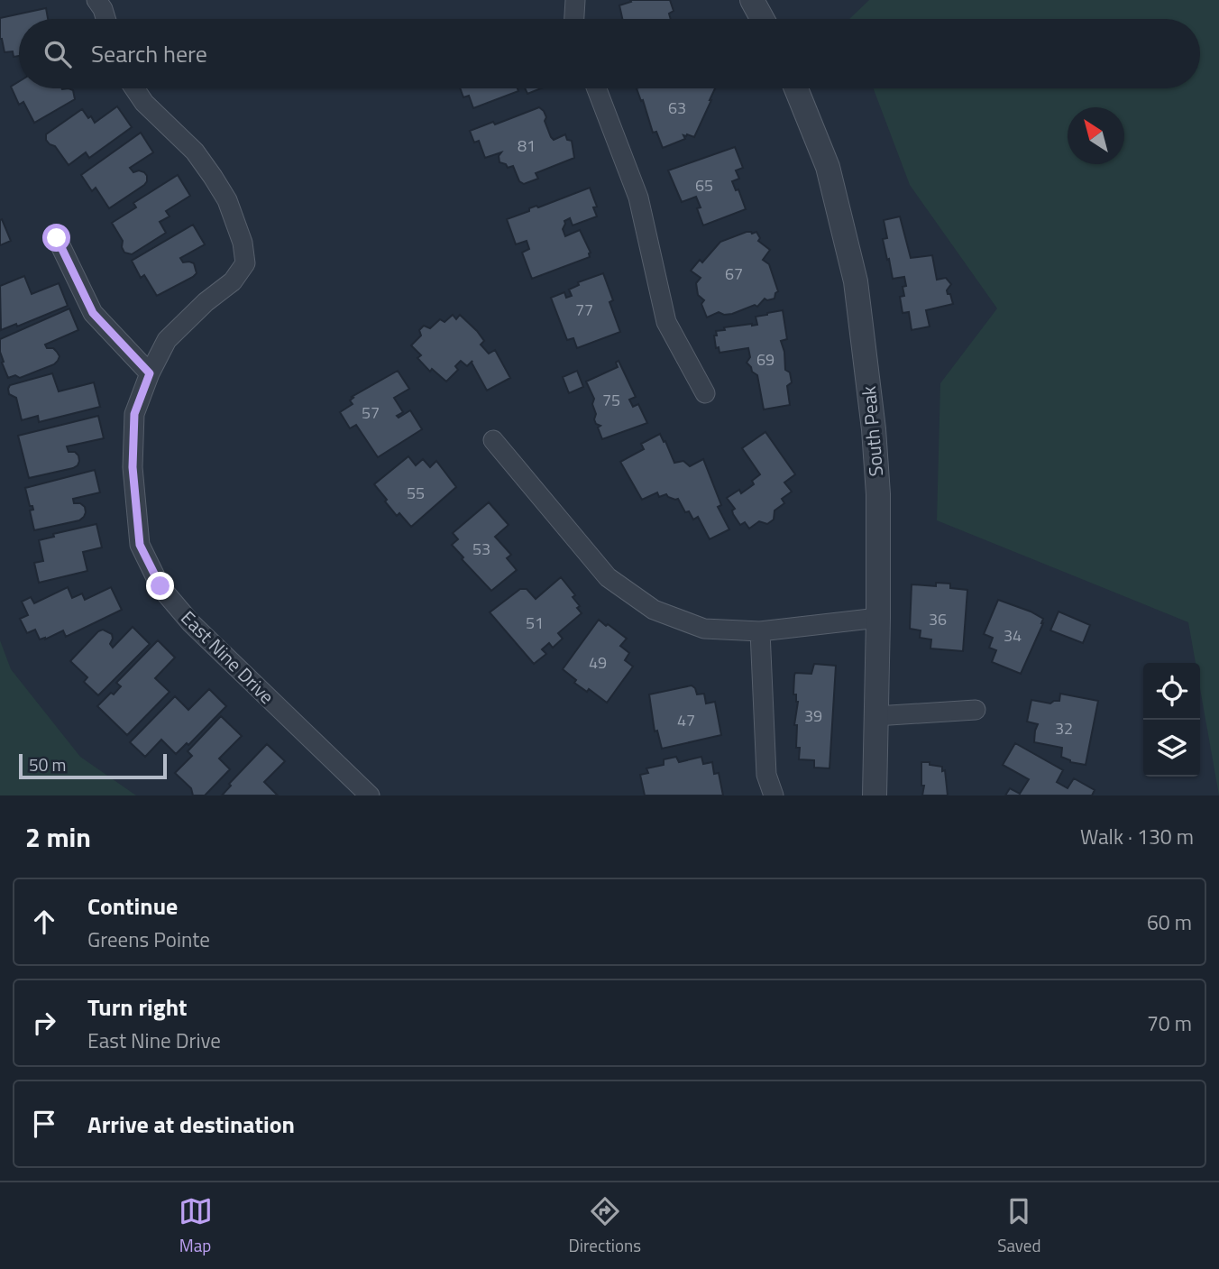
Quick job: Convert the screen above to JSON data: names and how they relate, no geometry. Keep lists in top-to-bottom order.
{
  "streets": {
    "street": ["South Peak", "East Nine Drive"]
  },
  "house_numbers": [
    "63",
    "81",
    "65",
    "67",
    "77",
    "69",
    "75",
    "57",
    "55",
    "53",
    "36",
    "51",
    "34",
    "49",
    "39",
    "47",
    "32"
  ],
  "scale_bar": "50 m",
  "north": "top left",
  "page": {
    "search": "Search here",
    "scale": "50 m",
    "heading": ["2 min", "Walk · 130 m"],
    "list": [
      ["Continue", "Greens Pointe", "60 m"],
      ["Turn right", "East Nine Drive", "70 m"],
      "Arrive at destination"
    ],
    "nav": ["Map", "Directions", "Saved"]
  }
}
